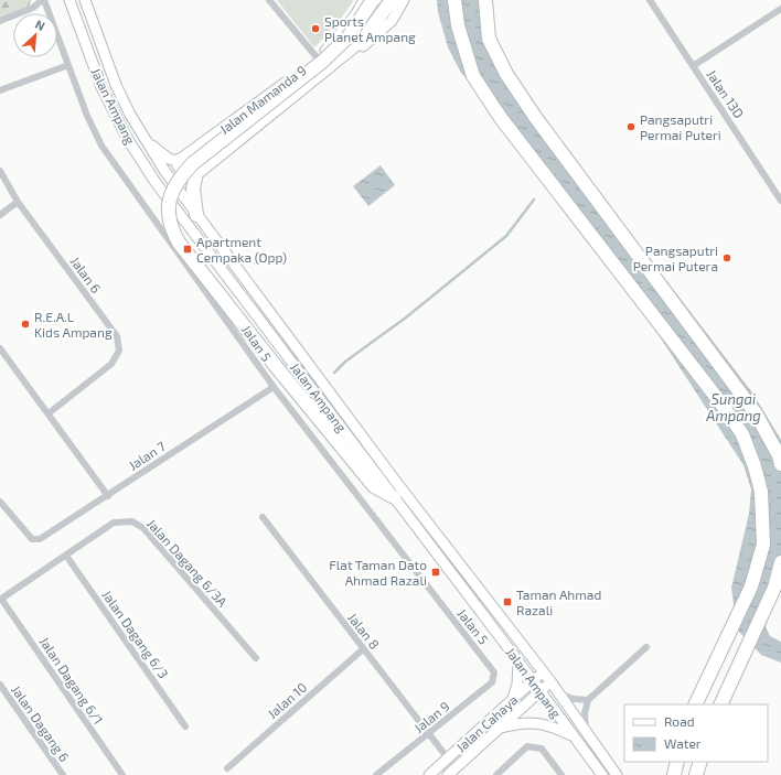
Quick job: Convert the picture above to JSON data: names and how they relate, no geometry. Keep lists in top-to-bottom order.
{
  "streets": {
    "main road": ["Jalan Mamanda 9", "Jalan Ampang", "Jalan Cahaya"],
    "street": [
      "Jalan 13D",
      "Jalan 6",
      "Jalan 5",
      "Jalan 7",
      "Jalan Dagang 6/3A",
      "Jalan 8",
      "Jalan Dagang 6/3",
      "Jalan Dagang 6/1",
      "Jalan 10",
      "Jalan 9",
      "Jalan Dagang 6"
    ]
  },
  "crossings": [
    ["Jalan Ampang", "Jalan Cahaya"],
    ["Jalan 5", "Jalan 7"],
    ["Jalan 5", "Jalan 9"],
    ["Jalan Dagang 6/3A", "Jalan Dagang 6/3"],
    ["Jalan Dagang 6/3A", "Jalan Dagang 6/1"],
    ["Jalan 8", "Jalan 10"],
    ["Jalan 8", "Jalan 9"],
    ["Jalan 8", "Jalan Cahaya"]
  ],
  "water": ["Sungai Ampang"],
  "places": {
    "other": [
      "Sports Planet Ampang",
      "Pangsaputri Permai Puteri",
      "Pangsaputri Permai Putera",
      "R.E.A.L Kids Ampang"
    ],
    "transit": ["Apartment Cempaka (Opp)", "Flat Taman Dato Ahmad Razali", "Taman Ahmad Razali"]
  },
  "legend": ["Road", "Water"],
  "north": "top right"
}
